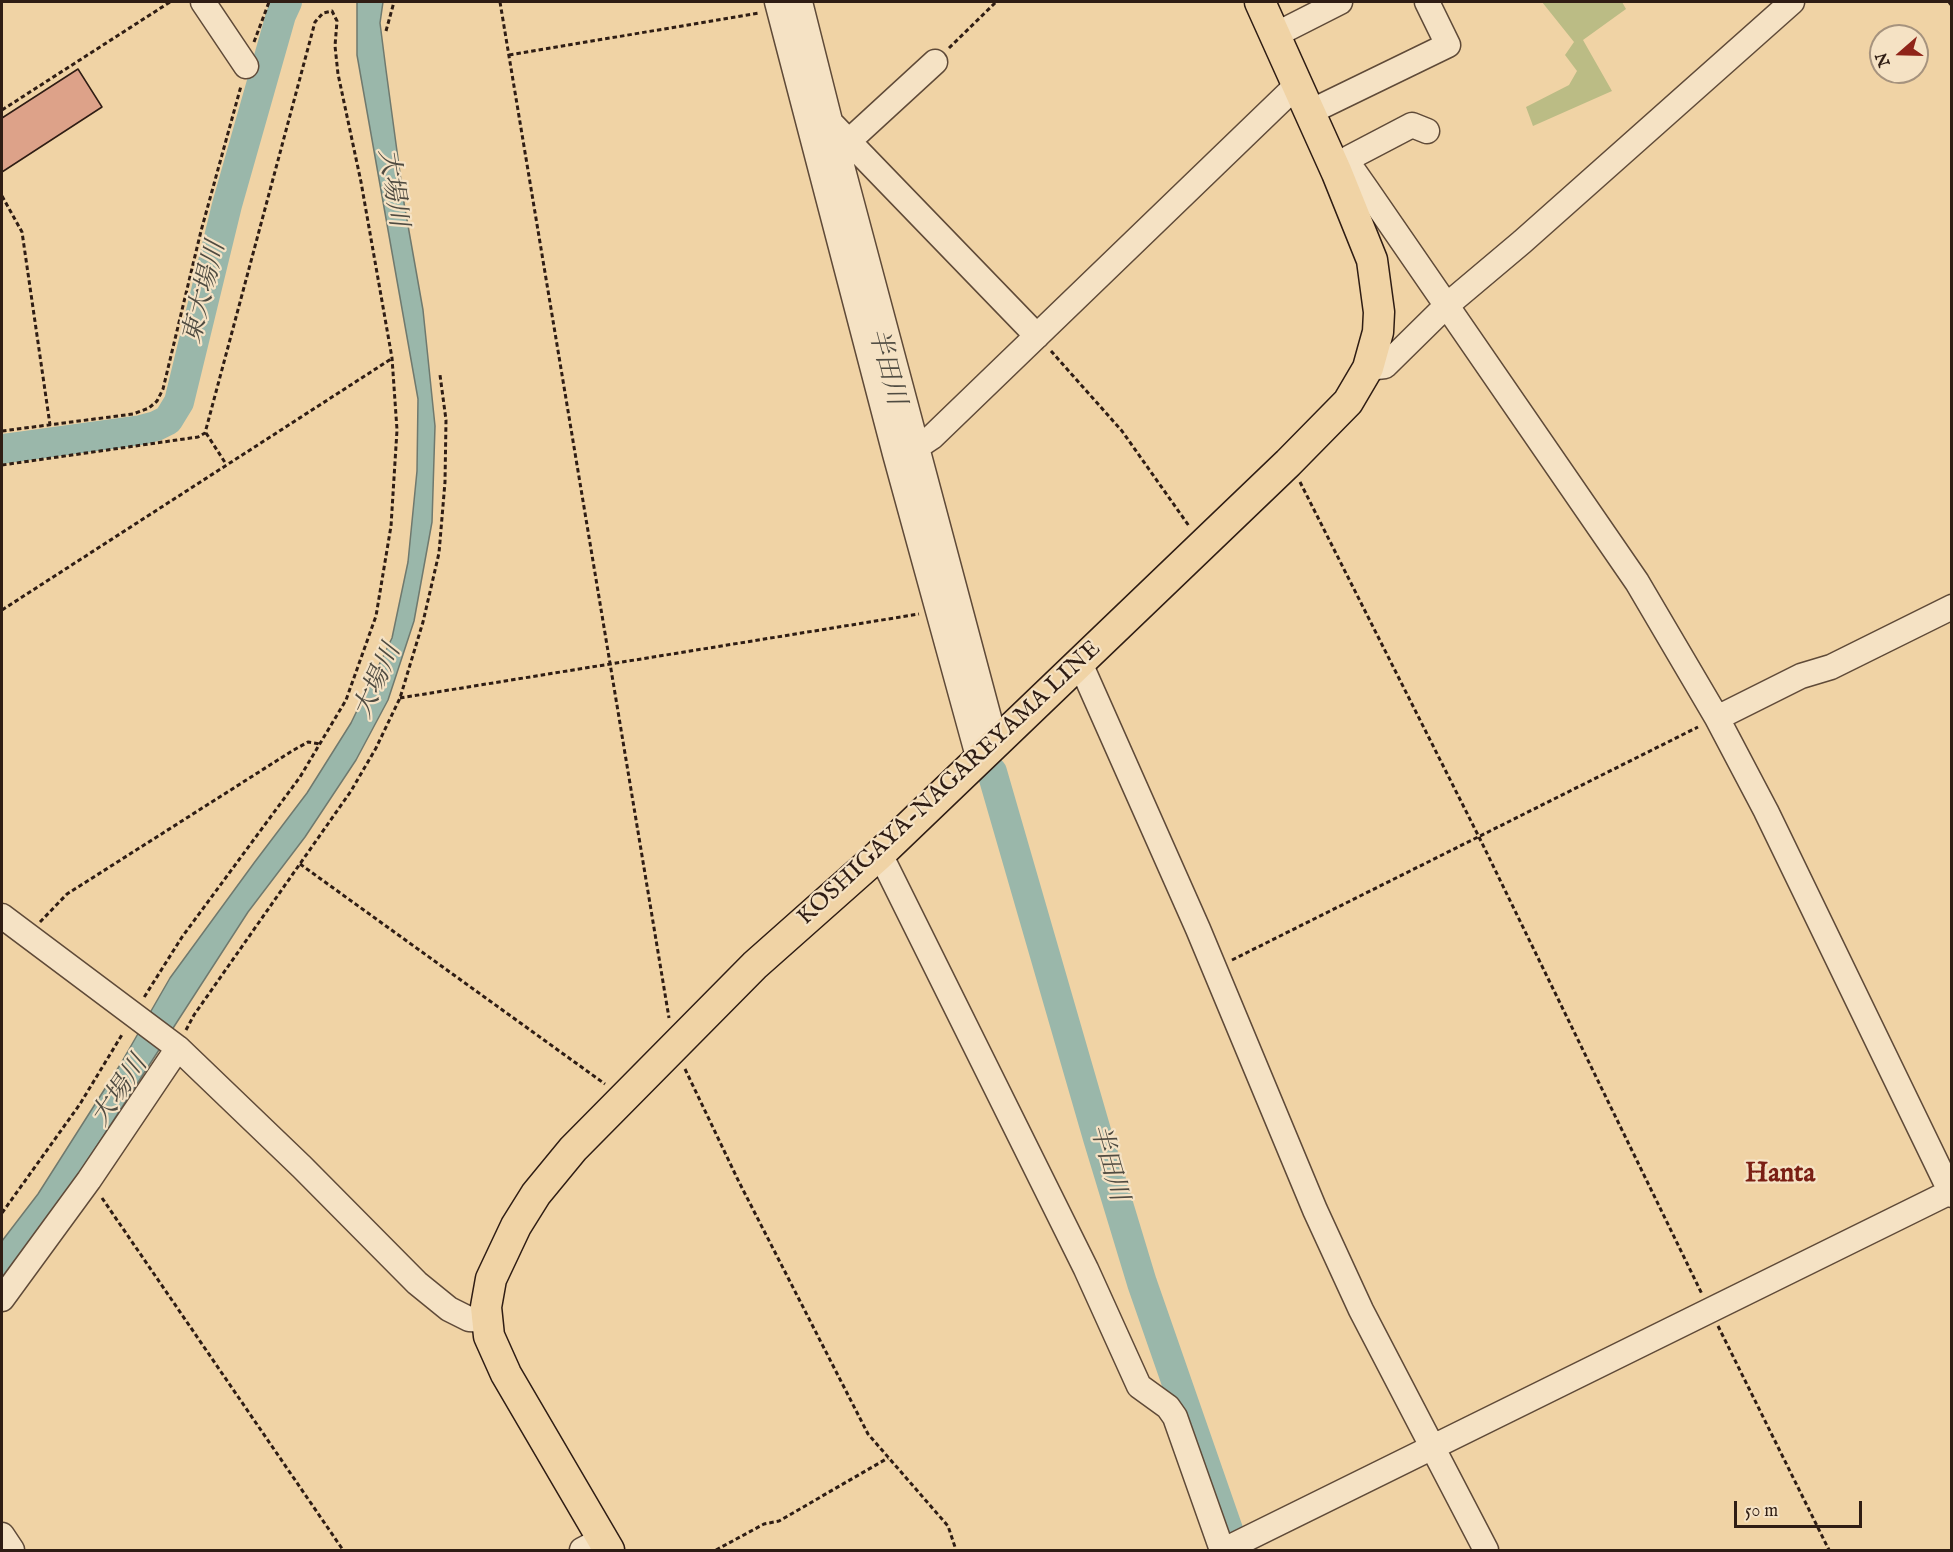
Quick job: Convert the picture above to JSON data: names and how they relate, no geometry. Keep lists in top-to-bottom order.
{
  "streets": {
    "main road": ["KOSHIGAYA-NAGAREYAMA LINE"]
  },
  "districts": ["Hanta"],
  "water": ["大場川", "東大場川", "半田川"],
  "scale_bar": "50 m",
  "north": "left"
}
